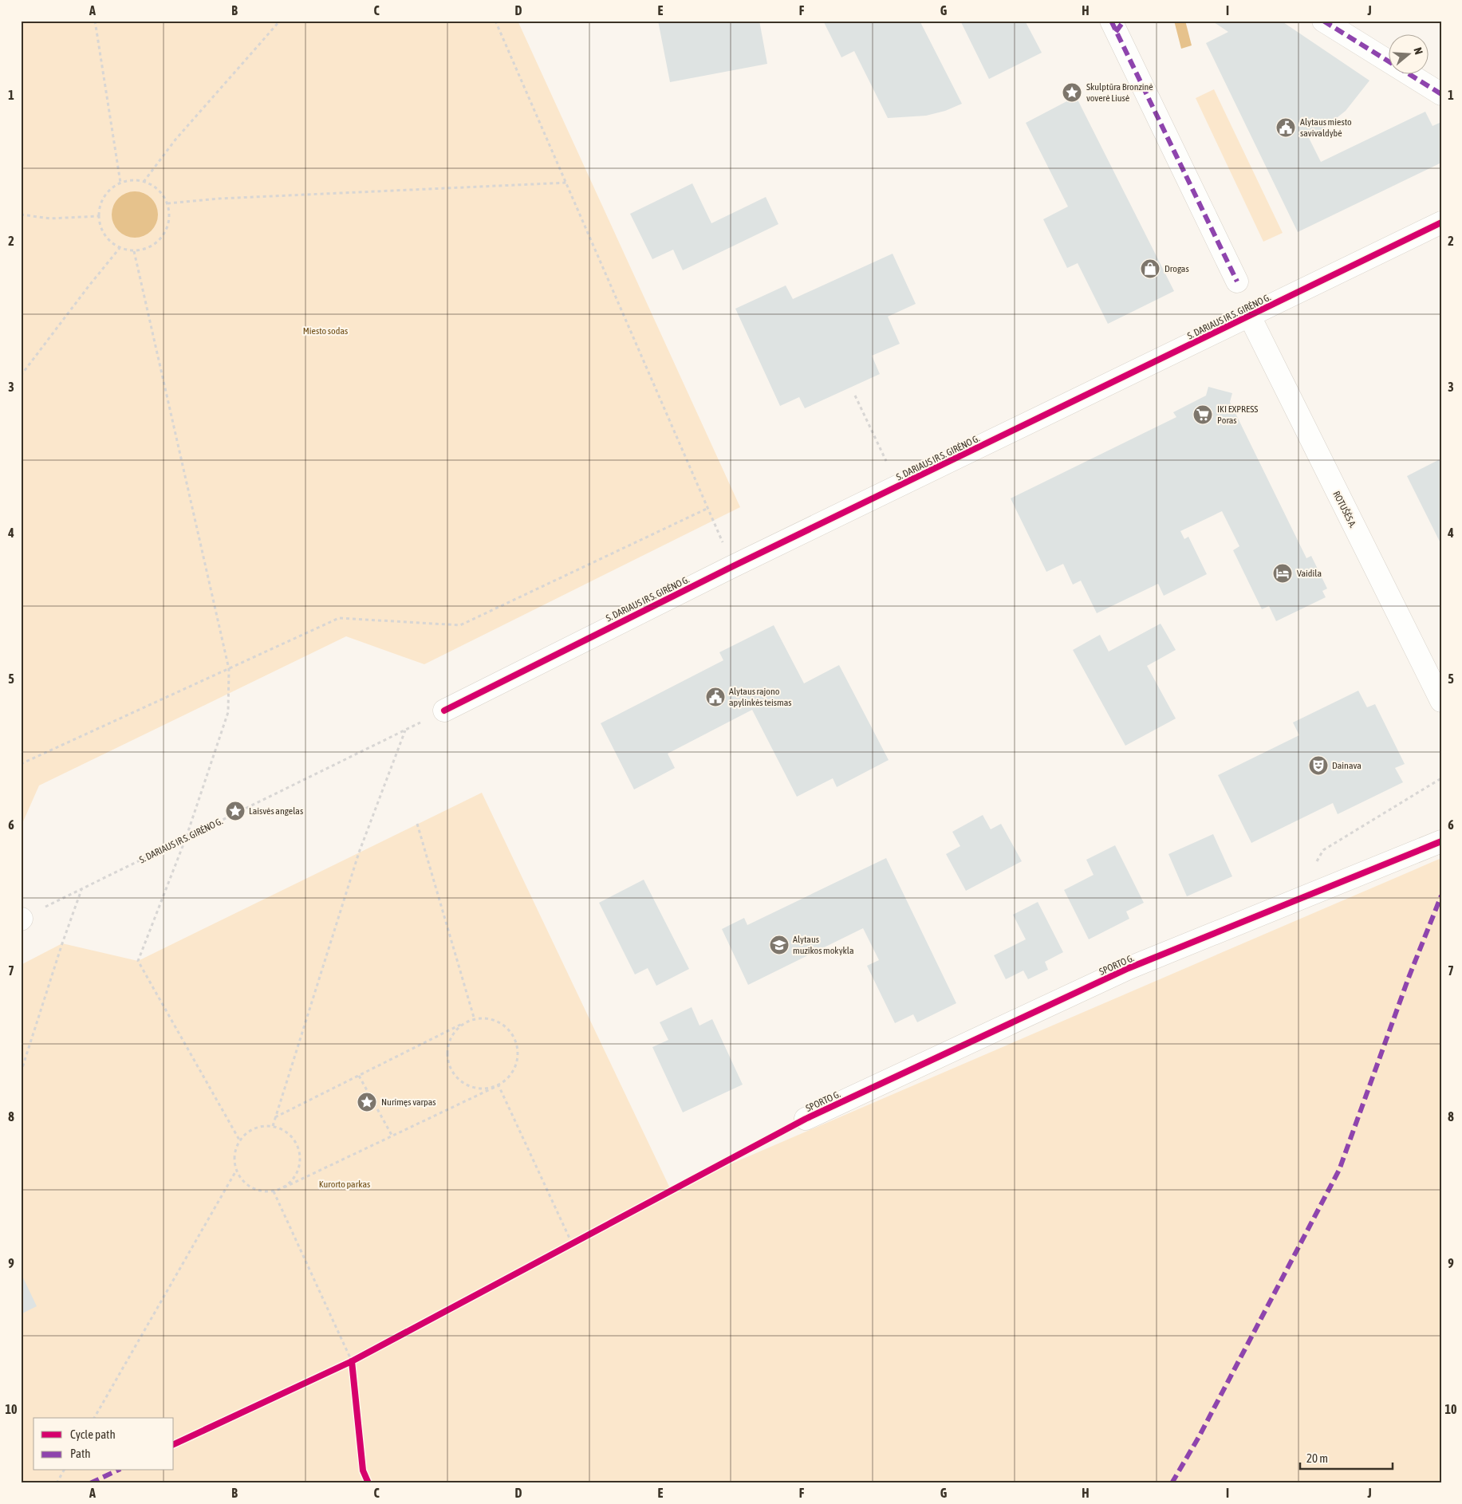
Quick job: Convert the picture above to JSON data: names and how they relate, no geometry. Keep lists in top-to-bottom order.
{
  "streets": {
    "street": ["S. DARIAUS IR S. GIRĖNO G.", "ROTUŠĖS A.", "SPORTO G."]
  },
  "crossings": [
    ["S. DARIAUS IR S. GIRĖNO G.", "ROTUŠĖS A."]
  ],
  "parks": ["Miesto sodas", "Kurorto parkas"],
  "places": {
    "place": ["Skulptūra Bronzinė voverė Liusė", "Laisvės angelas", "Nurimęs varpas"],
    "public building": ["Alytaus miesto savivaldybė", "Alytaus rajono apylinkės teismas"],
    "shop": ["Drogas"],
    "supermarket": ["IKI EXPRESS Poras"],
    "hotel": ["Vaidila"],
    "theatre": ["Dainava"],
    "school or university": ["Alytaus muzikos mokykla"]
  },
  "legend": ["Cycle path", "Path"],
  "scale_bar": "20 m",
  "north": "right",
  "grid": {
    "columns": [
      "A",
      "B",
      "C",
      "D",
      "E",
      "F",
      "G",
      "H",
      "I",
      "J"
    ],
    "rows": [
      "1",
      "2",
      "3",
      "4",
      "5",
      "6",
      "7",
      "8",
      "9",
      "10"
    ]
  }
}
